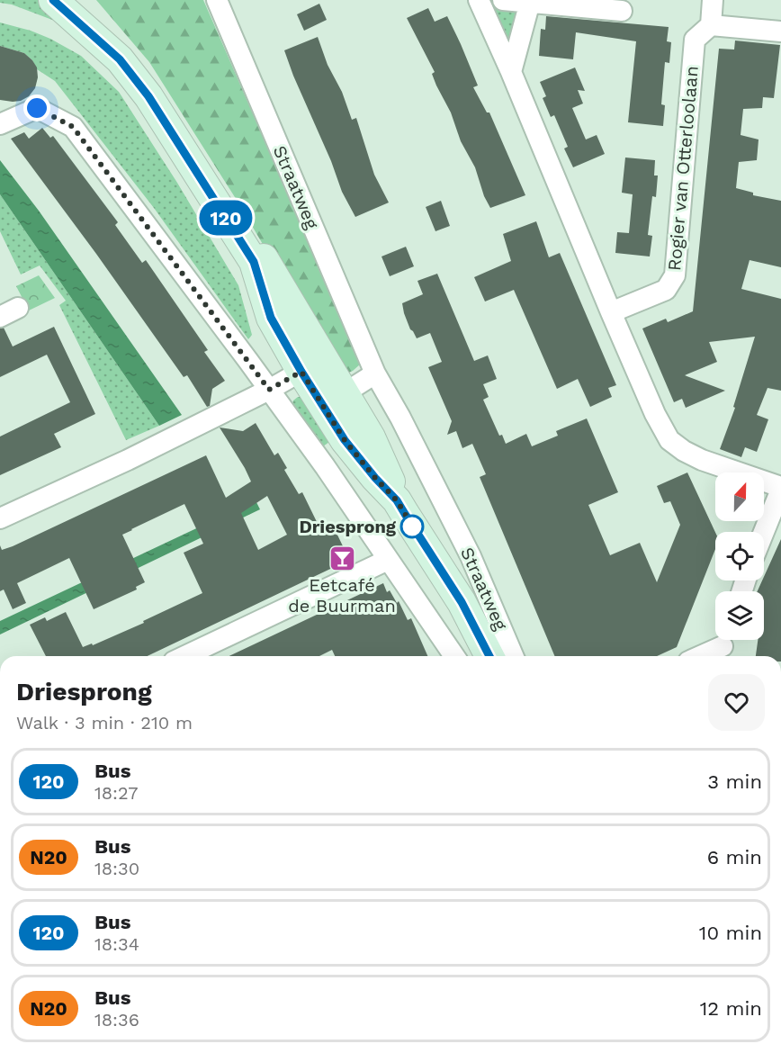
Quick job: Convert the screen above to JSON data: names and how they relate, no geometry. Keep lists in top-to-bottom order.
{
  "streets": {
    "main road": ["Straatweg"],
    "street": ["Rogier van Otterloolaan"]
  },
  "places": {
    "other": ["Driesprong"],
    "bar": ["Eetcafé de Buurman"]
  },
  "lines": ["bus line 120"],
  "north": "top",
  "page": {
    "on_map": "120",
    "heading": ["Driesprong", "Walk · 3 min · 210 m"],
    "list": [
      {
        "mark": "120",
        "name": "Bus",
        "note": "18:27",
        "value": "3 min"
      },
      {
        "mark": "N20",
        "name": "Bus",
        "note": "18:30",
        "value": "6 min"
      },
      {
        "mark": "120",
        "name": "Bus",
        "note": "18:34",
        "value": "10 min"
      },
      {
        "mark": "N20",
        "name": "Bus",
        "note": "18:36",
        "value": "12 min"
      }
    ]
  }
}
